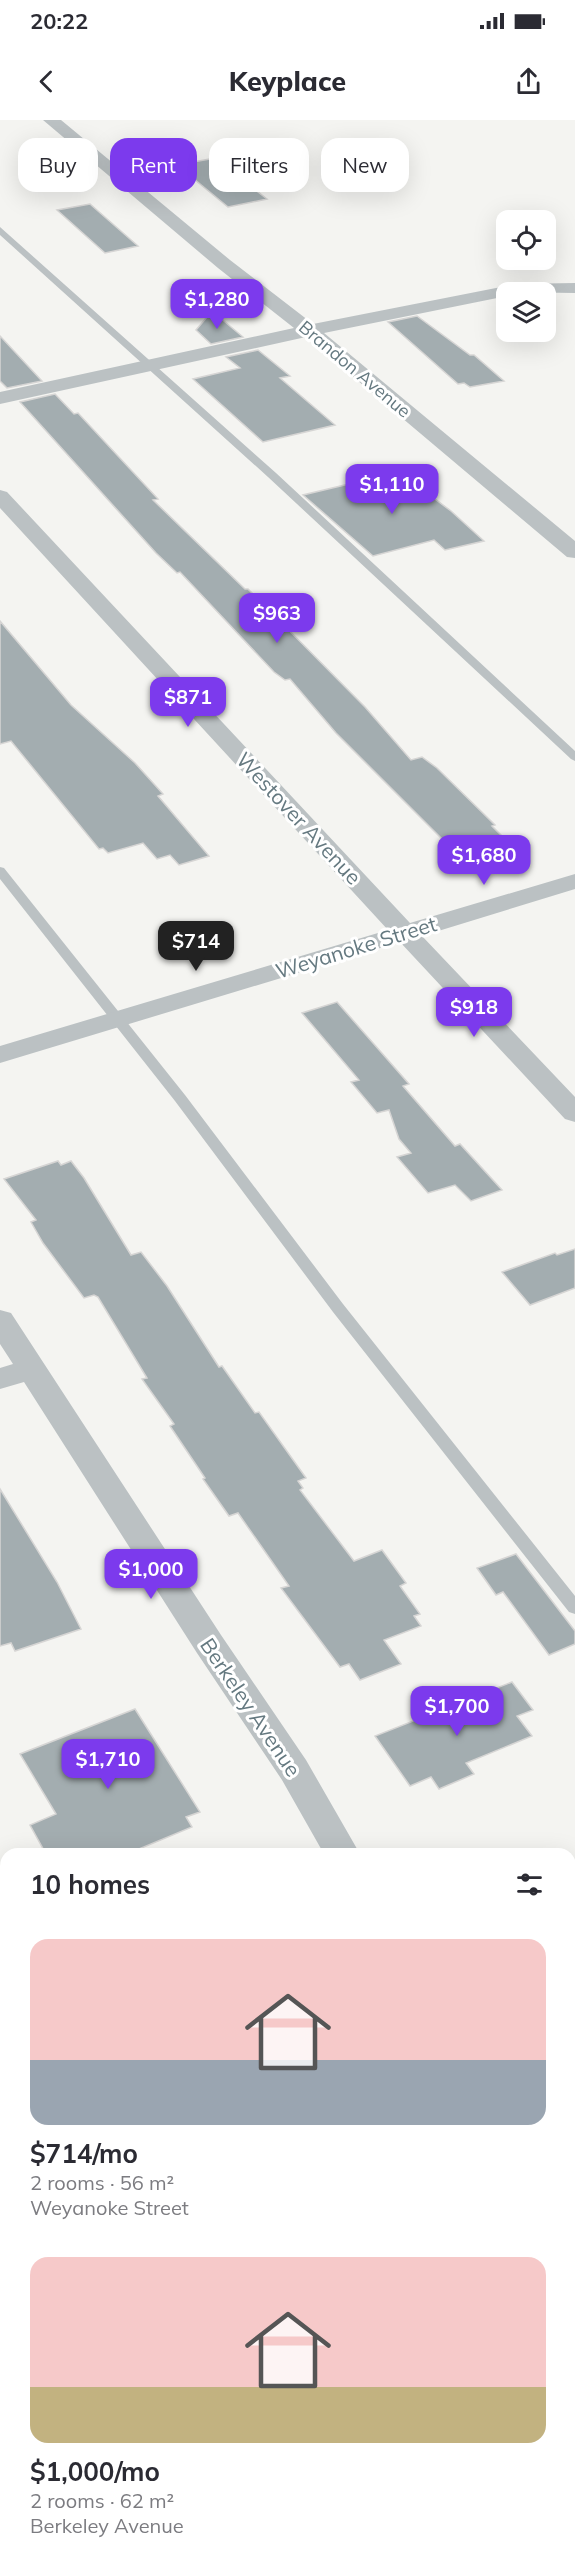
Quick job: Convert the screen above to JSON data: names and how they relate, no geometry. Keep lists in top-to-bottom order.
{
  "streets": {
    "street": [
      "Brandon Avenue",
      "Westover Avenue",
      "Weyanoke Street",
      "Berkeley Avenue"
    ]
  },
  "crossings": [
    ["Westover Avenue", "Weyanoke Street"]
  ],
  "page": {
    "status": "20:22",
    "header": "Keyplace",
    "chip": [
      "Buy",
      "Rent",
      "Filters",
      "New"
    ],
    "price": [
      "$1,280",
      "$1,110",
      "$963",
      "$871",
      "$1,680",
      "$714",
      "$918",
      "$1,000",
      "$1,700",
      "$1,710"
    ],
    "heading": "10 homes",
    "list": [
      {
        "name": "$714/mo",
        "note": "2 rooms · 56 m² · Weyanoke Street"
      },
      {
        "name": "$1,000/mo",
        "note": "2 rooms · 62 m² · Berkeley Avenue"
      }
    ]
  }
}
